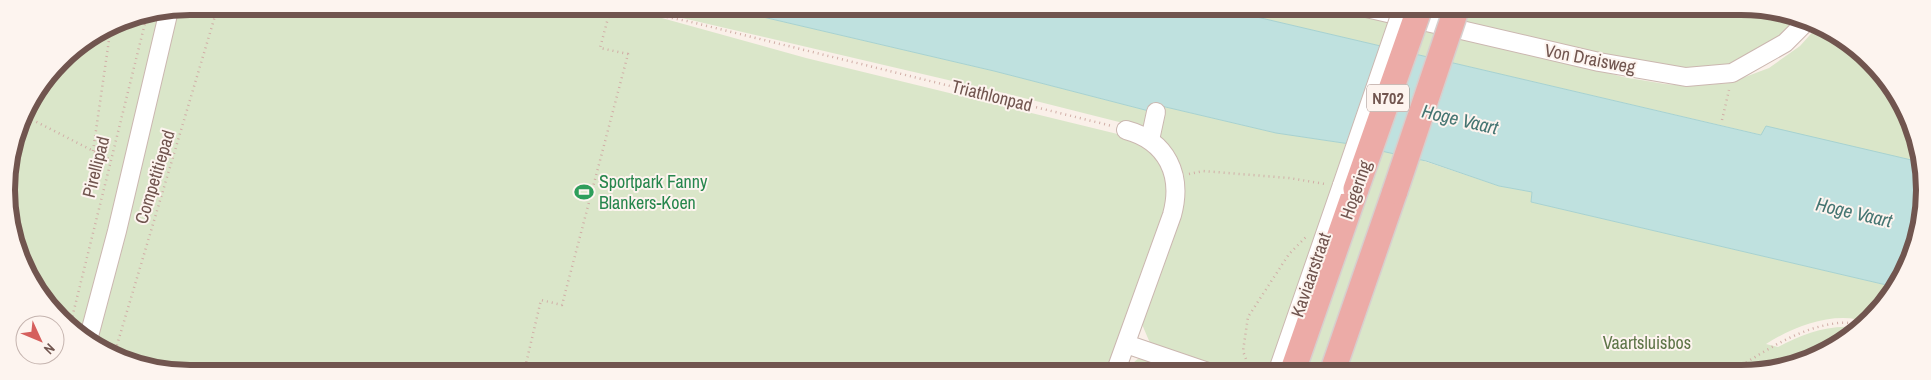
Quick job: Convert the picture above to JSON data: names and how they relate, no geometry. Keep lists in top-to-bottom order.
{
  "streets": {
    "highway": ["N702", "Hogering"],
    "street": ["Von Draisweg"],
    "path": ["Triathlonpad", "Pirellipad", "Competitiepad"]
  },
  "water": ["Hoge Vaart"],
  "parks": ["Vaartsluisbos"],
  "places": {
    "sports": ["Sportpark Fanny Blankers-Koen"]
  },
  "north": "bottom right"
}
